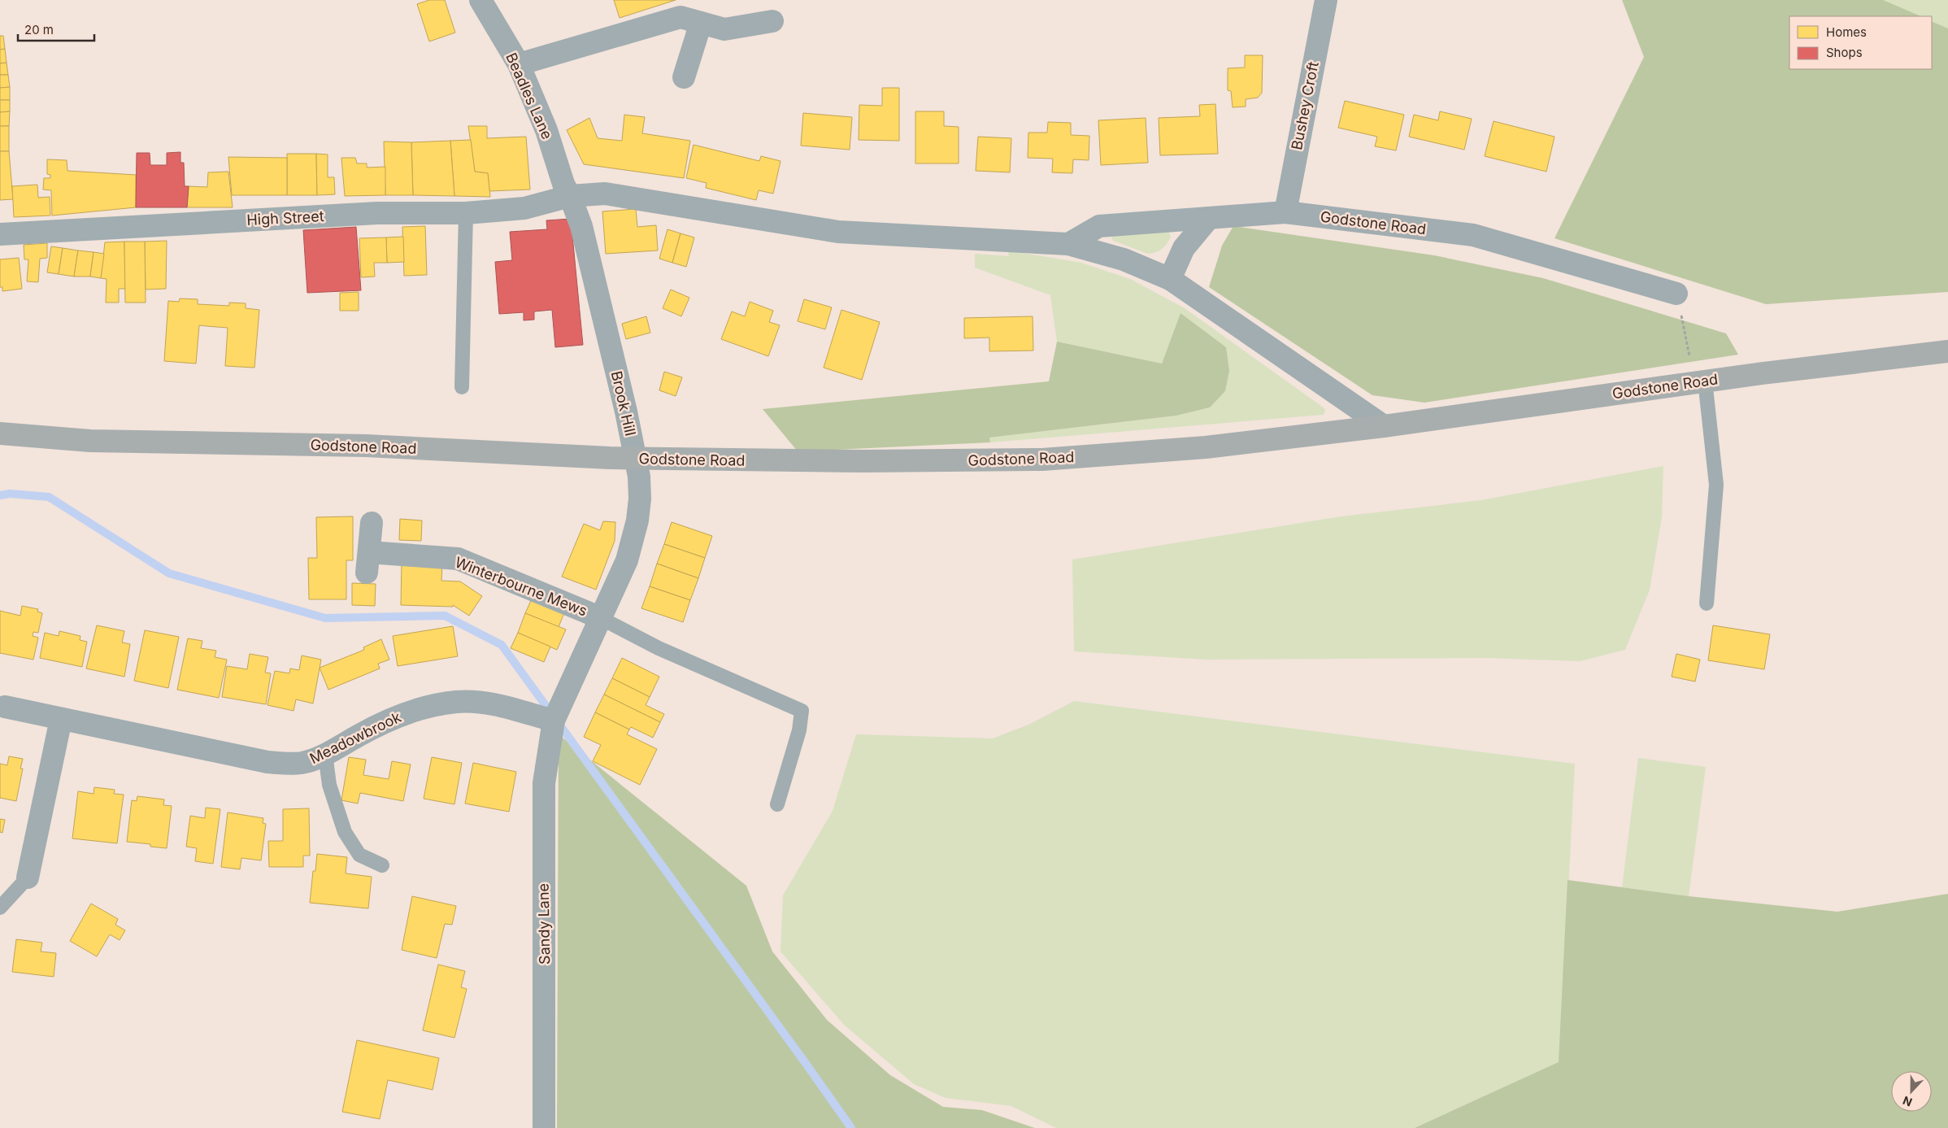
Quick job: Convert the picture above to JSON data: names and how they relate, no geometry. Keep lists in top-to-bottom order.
{
  "streets": {
    "main road": ["Godstone Road"],
    "street": [
      "Beadles Lane",
      "Bushey Croft",
      "High Street",
      "Brook Hill",
      "Winterbourne Mews",
      "Meadowbrook",
      "Sandy Lane"
    ]
  },
  "crossings": [
    ["Beadles Lane", "High Street"],
    ["Beadles Lane", "Brook Hill"],
    ["Bushey Croft", "Godstone Road"],
    ["High Street", "Brook Hill"],
    ["Brook Hill", "Winterbourne Mews"],
    ["Brook Hill", "Meadowbrook"],
    ["Brook Hill", "Sandy Lane"],
    ["Meadowbrook", "Sandy Lane"]
  ],
  "legend": ["Homes", "Shops"],
  "scale_bar": "20 m",
  "north": "bottom"
}
